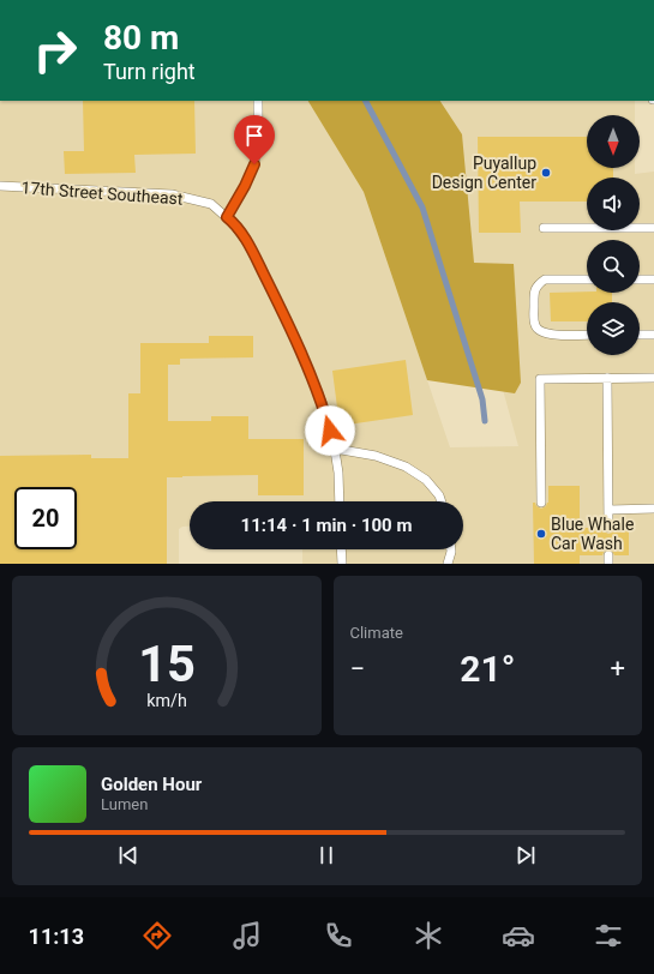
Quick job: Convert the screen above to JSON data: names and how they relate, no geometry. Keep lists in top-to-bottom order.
{
  "streets": {
    "lane": ["17th Street Southeast"]
  },
  "places": ["Puyallup Design Center", "Blue Whale Car Wash"],
  "north": "bottom",
  "page": {
    "turn": ["80 m", "Turn right"],
    "limit": "20",
    "trip": "11:14 · 1 min · 100 m",
    "tile": "Climate",
    "heat": ["−", "21°", "+"],
    "song": ["Golden Hour", "Lumen"],
    "tabs": "11:13",
    "gauge": ["15", "km/h"]
  }
}
